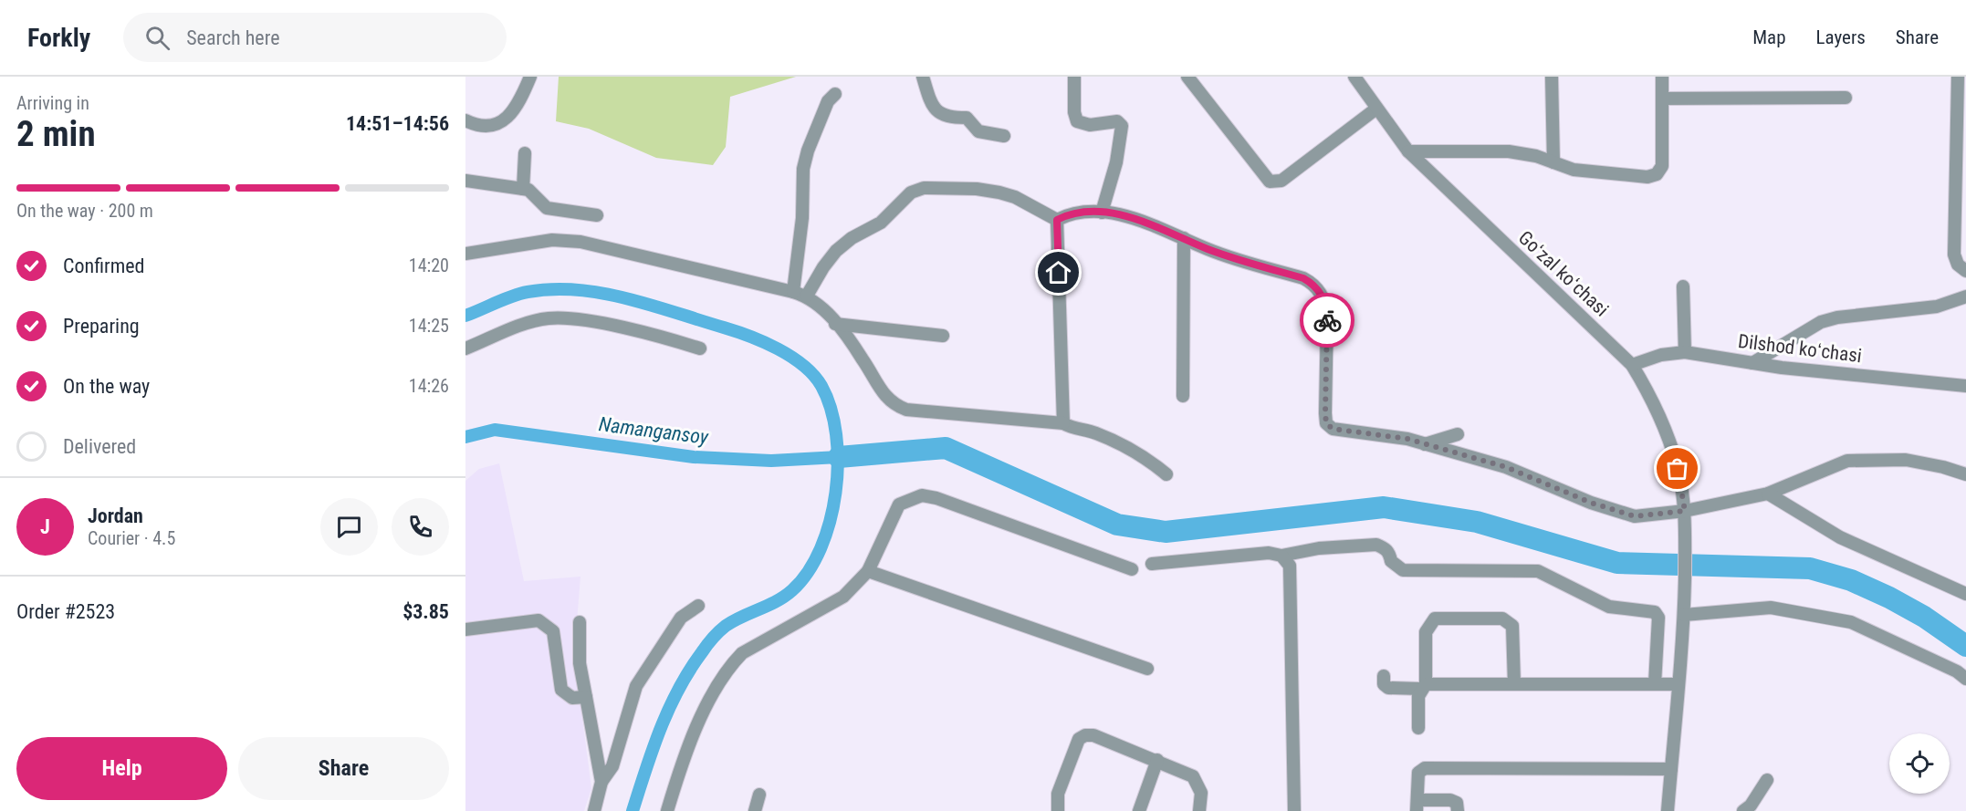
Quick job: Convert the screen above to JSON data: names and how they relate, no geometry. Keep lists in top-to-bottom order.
{
  "streets": {
    "street": ["Goʻzal koʻchasi", "Dilshod koʻchasi"]
  },
  "crossings": [
    ["Goʻzal koʻchasi", "Dilshod koʻchasi"]
  ],
  "water": ["Namangansoy"],
  "page": {
    "header": "Forkly",
    "search": "Search here",
    "nav": ["Map", "Layers", "Share"],
    "heading": ["2 min", "Arriving in", "14:51–14:56"],
    "panel": [
      "Jordan",
      "Courier · 4.5",
      "Order #2523",
      "$3.85"
    ],
    "bar": "On the way · 200 m",
    "list": [
      ["Confirmed", "14:20"],
      ["Preparing", "14:25"],
      ["On the way", "14:26"],
      "Delivered"
    ],
    "round": "J",
    "buttons": ["Help", "Share"]
  }
}
